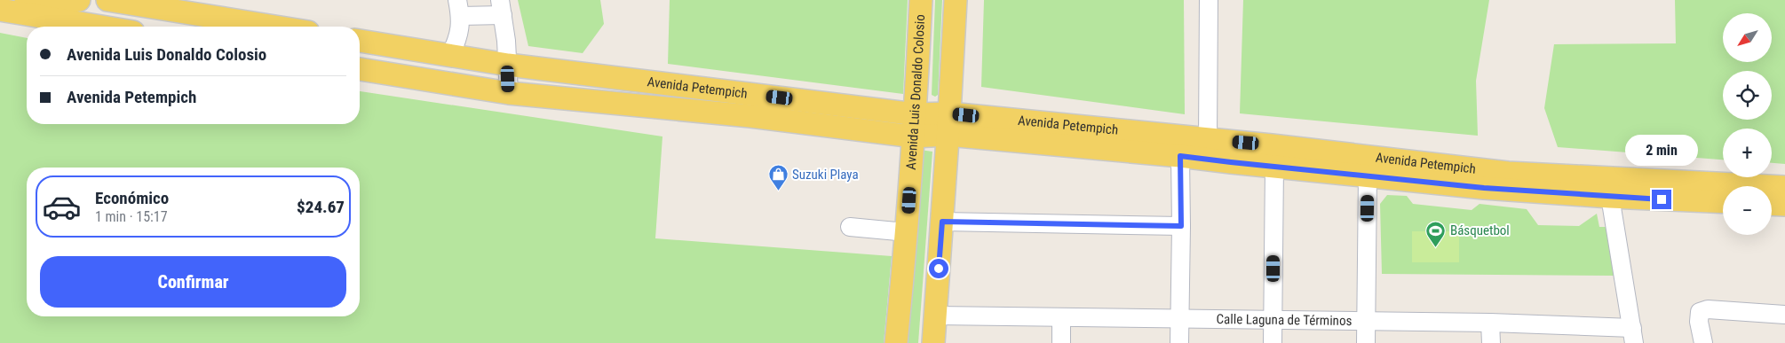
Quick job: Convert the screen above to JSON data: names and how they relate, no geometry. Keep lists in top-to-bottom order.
{
  "streets": {
    "main road": ["Avenida Petempich", "Avenida Luis Donaldo Colosio"],
    "street": ["Calle Laguna de Términos"]
  },
  "crossings": [
    ["Avenida Petempich", "Avenida Luis Donaldo Colosio"]
  ],
  "places": {
    "shop": ["Suzuki Playa"],
    "sports": ["Básquetbol"]
  },
  "north": "bottom left",
  "page": {
    "map_buttons": ["+", "−"],
    "banner": ["Avenida Luis Donaldo Colosio", "Avenida Petempich"],
    "bubble": "2 min",
    "list": [
      {
        "name": "Económico",
        "note": "1 min · 15:17",
        "value": "$24.67"
      }
    ],
    "buttons": "Confirmar"
  }
}
